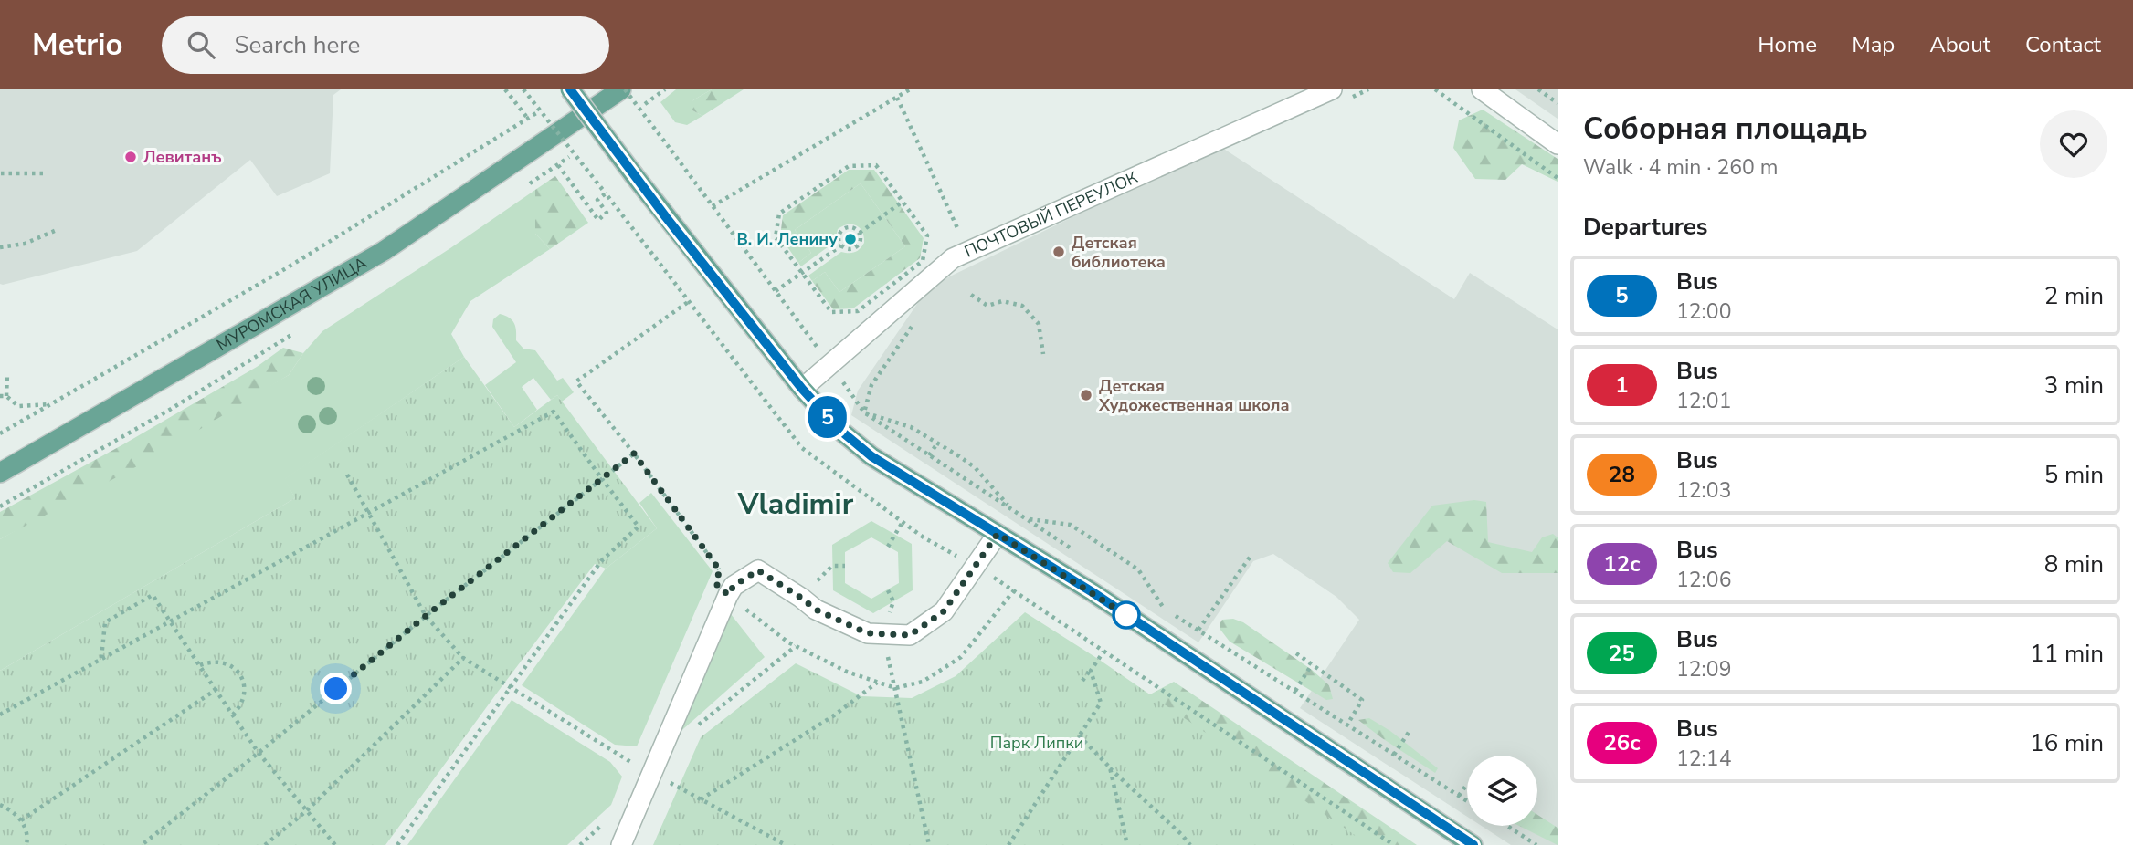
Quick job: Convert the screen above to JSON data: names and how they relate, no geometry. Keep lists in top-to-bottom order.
{
  "streets": {
    "main road": ["МУРОМСКАЯ УЛИЦА"],
    "street": ["ПОЧТОВЫЙ ПЕРЕУЛОК"]
  },
  "districts": ["Vladimir"],
  "parks": ["Парк Липки"],
  "places": [
    "Левитанъ",
    "В. И. Ленину",
    "Детская библиотека",
    "Детская Художественная школа"
  ],
  "lines": ["bus line 5"],
  "page": {
    "header": "Metrio",
    "search": "Search here",
    "nav": [
      "Home",
      "Map",
      "About",
      "Contact"
    ],
    "on_map": "5",
    "heading": [
      ["Соборная площадь", "Walk · 4 min · 260 m"],
      "Departures"
    ],
    "list": [
      {
        "mark": "5",
        "name": "Bus",
        "note": "12:00",
        "value": "2 min"
      },
      {
        "mark": "1",
        "name": "Bus",
        "note": "12:01",
        "value": "3 min"
      },
      {
        "mark": "28",
        "name": "Bus",
        "note": "12:03",
        "value": "5 min"
      },
      {
        "mark": "12с",
        "name": "Bus",
        "note": "12:06",
        "value": "8 min"
      },
      {
        "mark": "25",
        "name": "Bus",
        "note": "12:09",
        "value": "11 min"
      },
      {
        "mark": "26c",
        "name": "Bus",
        "note": "12:14",
        "value": "16 min"
      }
    ]
  }
}
